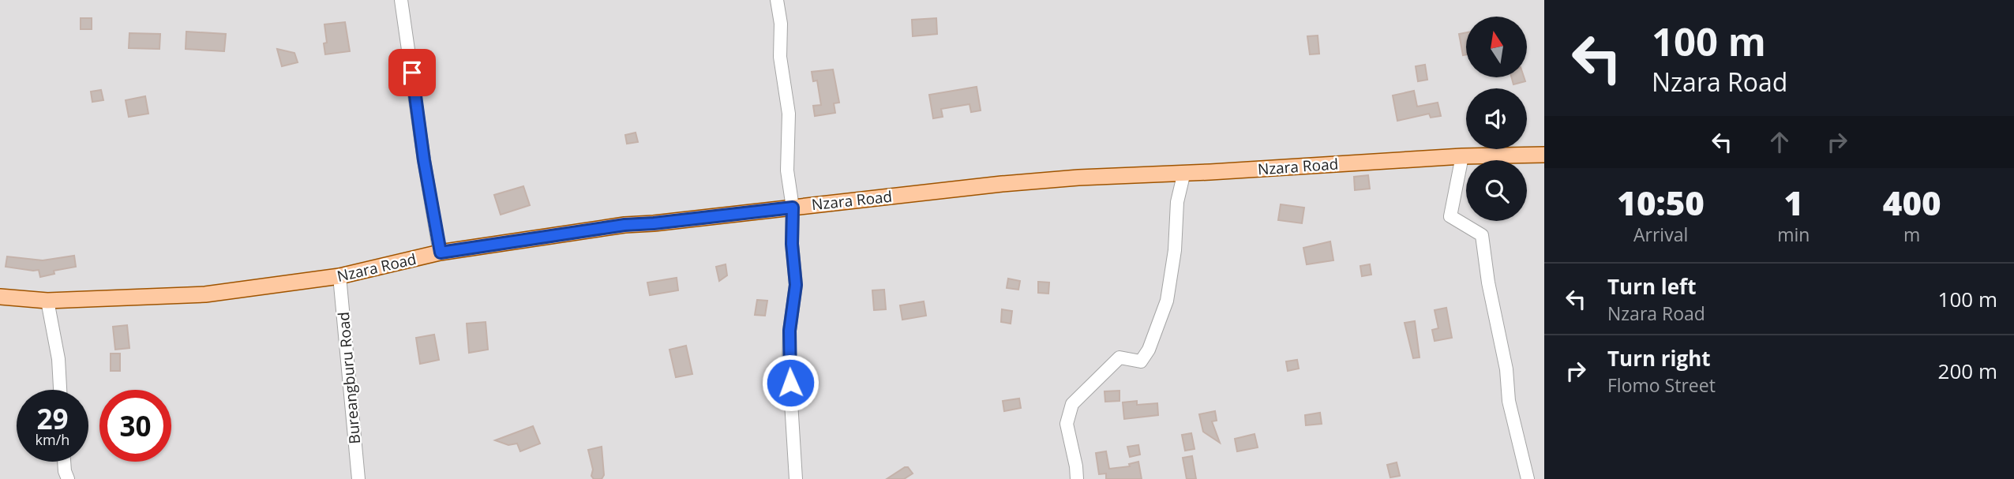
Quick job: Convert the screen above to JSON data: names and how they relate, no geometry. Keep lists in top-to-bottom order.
{
  "streets": {
    "main road": ["Nzara Road"],
    "street": ["Bureangburu Road"]
  },
  "crossings": [
    ["Nzara Road", "Bureangburu Road"]
  ],
  "north": "top",
  "page": {
    "turn": ["100 m", "Nzara Road"],
    "eta": [
      "10:50",
      "Arrival",
      "1",
      "min",
      "400",
      "m"
    ],
    "list": [
      {
        "name": "Turn left",
        "note": "Nzara Road",
        "value": "100 m"
      },
      {
        "name": "Turn right",
        "note": "Flomo Street",
        "value": "200 m"
      }
    ],
    "speed": "29 km/h",
    "limit": "30"
  }
}
